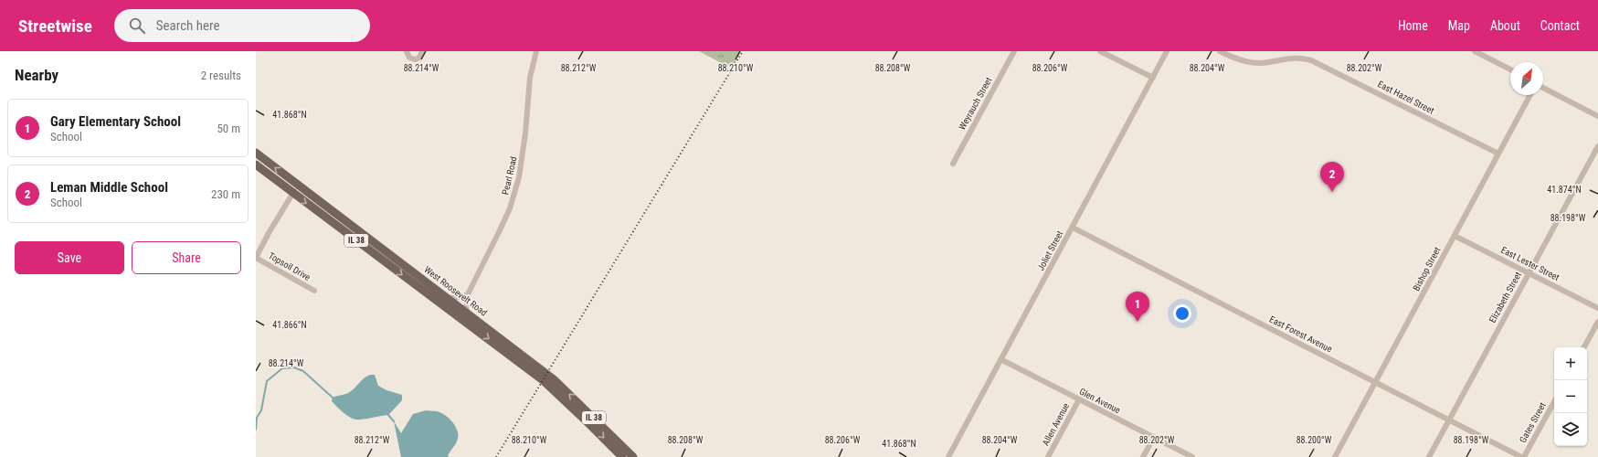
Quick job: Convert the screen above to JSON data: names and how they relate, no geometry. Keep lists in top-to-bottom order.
{
  "streets": {
    "main road": ["IL 38", "West Roosevelt Road"],
    "street": [
      "East Hazel Street",
      "Weyrauch Street",
      "Pearl Road",
      "Joliet Street",
      "East Lester Street",
      "Topsoil Drive",
      "Bishop Street",
      "Elizabeth Street",
      "East Forest Avenue",
      "Glen Avenue",
      "Gates Street",
      "Allen Avenue"
    ]
  },
  "crossings": [
    ["East Hazel Street", "Bishop Street"],
    ["Pearl Road", "West Roosevelt Road"],
    ["Joliet Street", "East Forest Avenue"],
    ["Joliet Street", "Glen Avenue"],
    ["East Lester Street", "Bishop Street"],
    ["East Lester Street", "Elizabeth Street"],
    ["Bishop Street", "East Forest Avenue"],
    ["Elizabeth Street", "East Forest Avenue"],
    ["East Forest Avenue", "Gates Street"],
    ["Glen Avenue", "Allen Avenue"]
  ],
  "north": "top right",
  "page": {
    "header": "Streetwise",
    "search": "Search here",
    "nav": [
      "Home",
      "Map",
      "About",
      "Contact"
    ],
    "heading": ["Nearby", "2 results"],
    "list": [
      {
        "mark": "1",
        "name": "Gary Elementary School",
        "note": "School",
        "value": "50 m"
      },
      {
        "mark": "2",
        "name": "Leman Middle School",
        "note": "School",
        "value": "230 m"
      }
    ],
    "pins": ["2", "1"],
    "buttons": ["Save", "Share"],
    "map_buttons": ["+", "−"]
  },
  "coordinates": [
    "88.214°W",
    "88.212°W",
    "88.210°W",
    "88.208°W",
    "88.206°W",
    "88.204°W",
    "88.202°W",
    "41.868°N",
    "41.874°N",
    "88.198°W",
    "41.866°N",
    "88.200°W"
  ]
}
